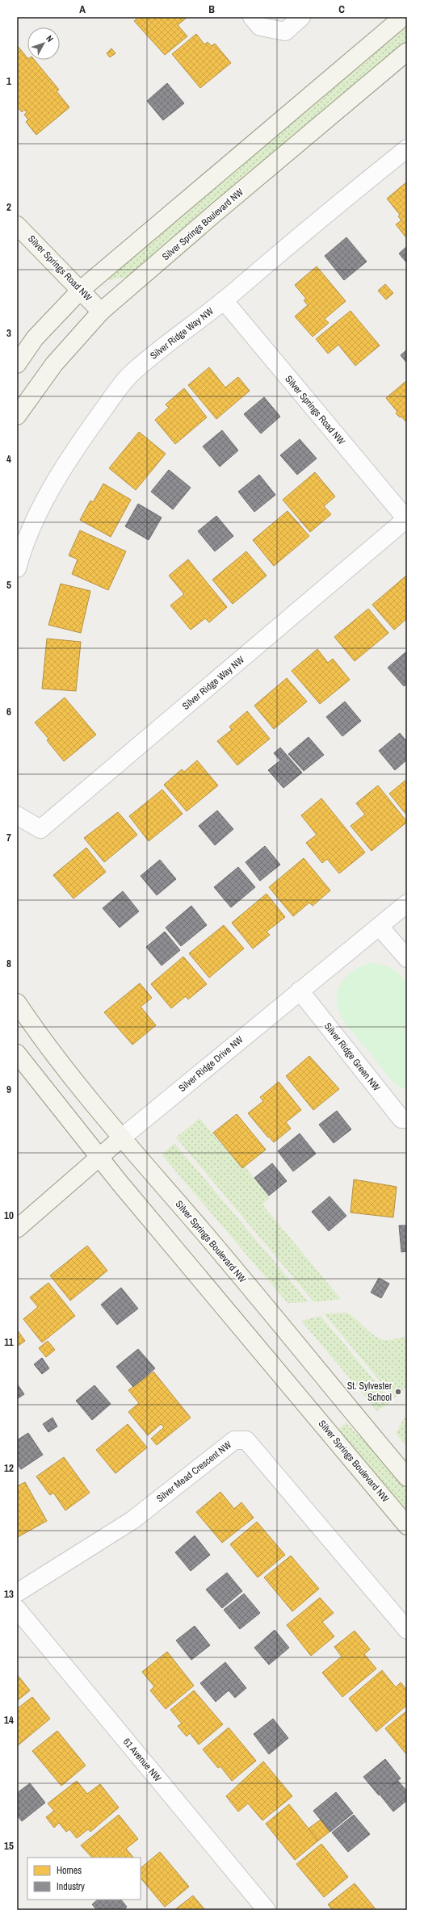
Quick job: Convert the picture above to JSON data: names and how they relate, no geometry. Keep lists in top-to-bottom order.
{
  "streets": {
    "street": [
      "Silver Springs Boulevard NW",
      "Silver Springs Road NW",
      "Silver Ridge Way NW",
      "Silver Ridge Green NW",
      "Silver Ridge Drive NW",
      "Silver Mead Crescent NW",
      "61 Avenue NW"
    ]
  },
  "crossings": [
    ["Silver Springs Boulevard NW", "Silver Springs Road NW"],
    ["Silver Springs Boulevard NW", "Silver Ridge Drive NW"],
    ["Silver Springs Road NW", "Silver Ridge Way NW"],
    ["Silver Ridge Green NW", "Silver Ridge Drive NW"]
  ],
  "places": ["St. Sylvester School"],
  "legend": ["Homes", "Industry"],
  "north": "top right",
  "grid": {
    "columns": ["A", "B", "C"],
    "rows": [
      "1",
      "2",
      "3",
      "4",
      "5",
      "6",
      "7",
      "8",
      "9",
      "10",
      "11",
      "12",
      "13",
      "14",
      "15"
    ]
  }
}
